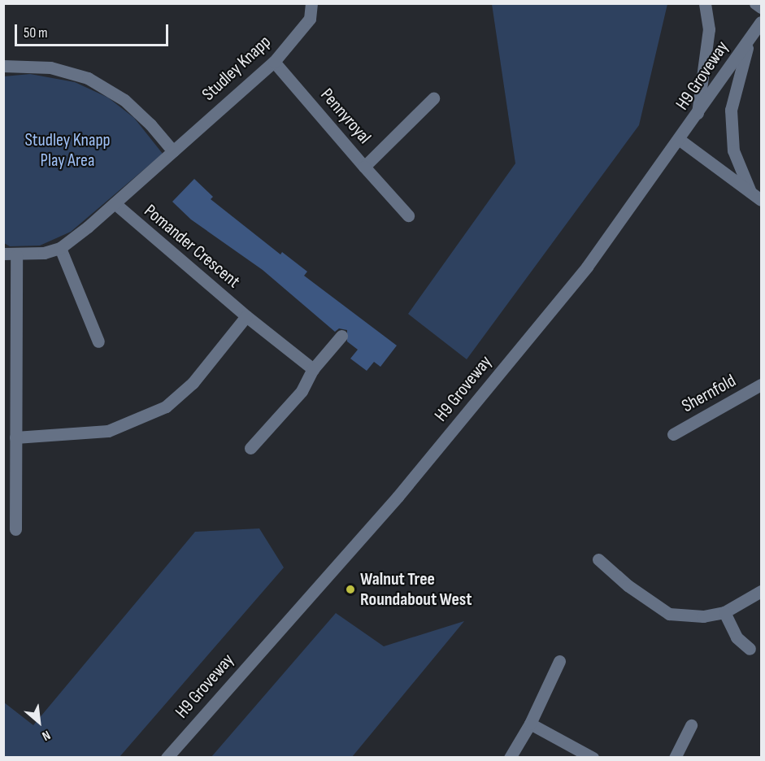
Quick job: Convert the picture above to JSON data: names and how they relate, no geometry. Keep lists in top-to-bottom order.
{
  "streets": {
    "street": [
      "Studley Knapp",
      "H9 Groveway",
      "Pennyroyal",
      "Pomander Crescent",
      "Shernfold"
    ]
  },
  "crossings": [
    ["Studley Knapp", "Pennyroyal"],
    ["Studley Knapp", "Pomander Crescent"]
  ],
  "parks": ["Studley Knapp Play Area"],
  "places": ["Walnut Tree Roundabout West"],
  "scale_bar": "50 m",
  "north": "bottom right"
}
